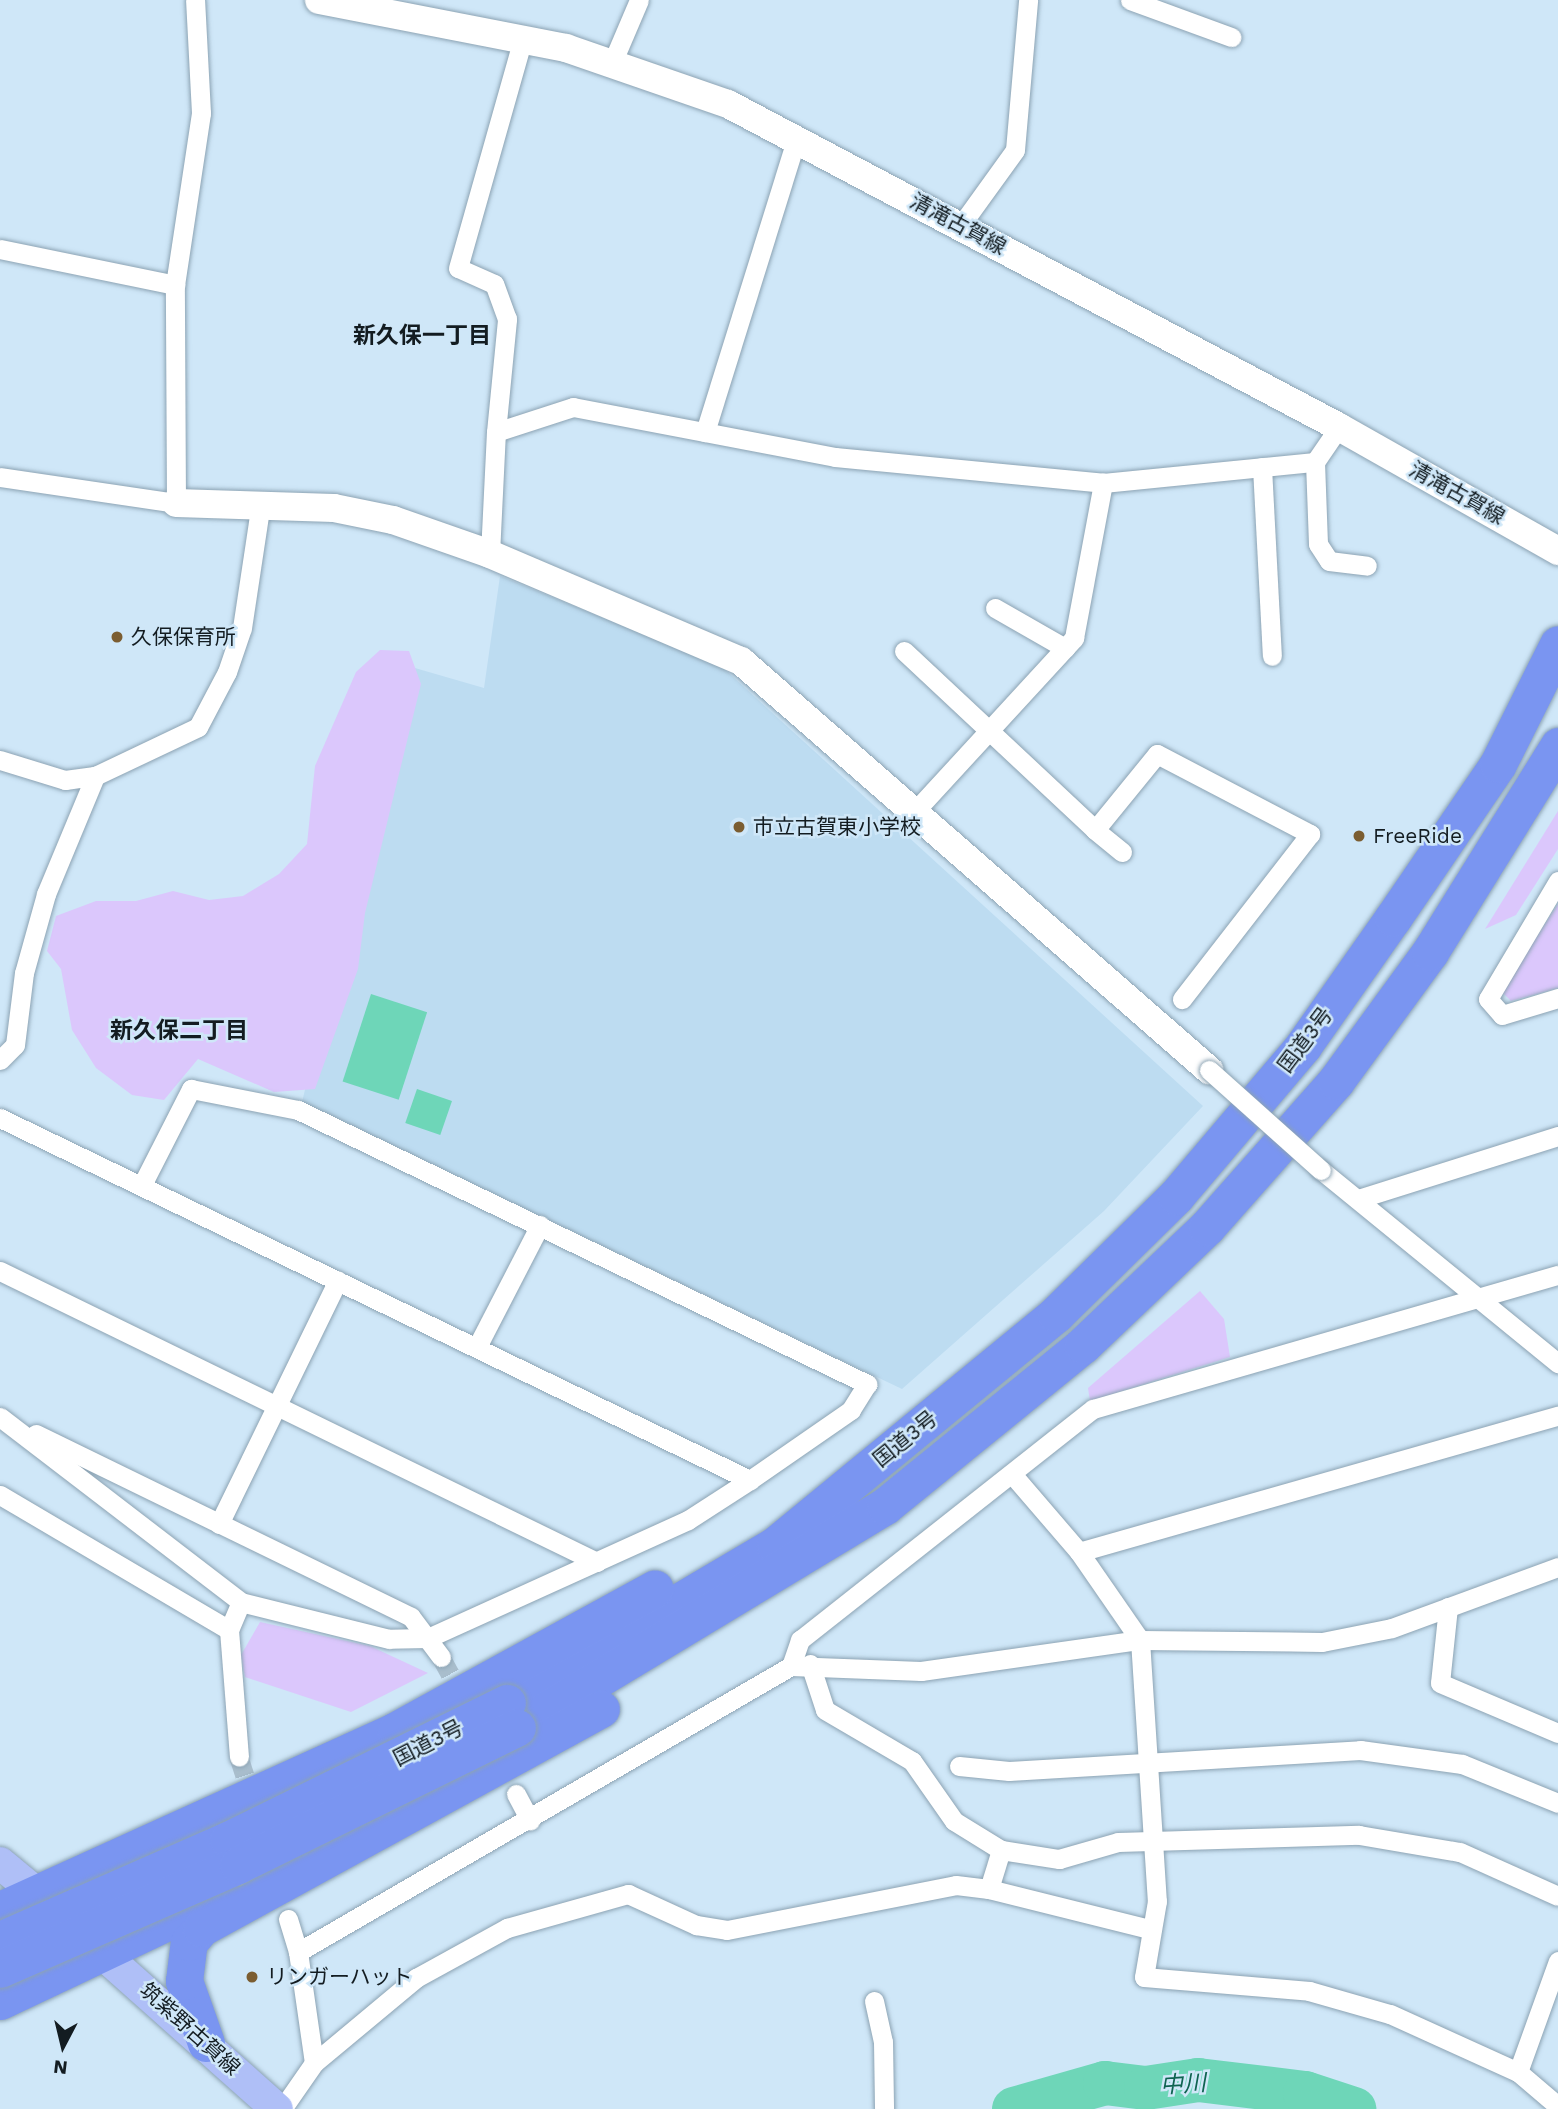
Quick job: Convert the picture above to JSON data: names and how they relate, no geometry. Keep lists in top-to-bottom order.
{
  "streets": {
    "highway": ["国道3号"],
    "main road": ["清滝古賀線", "筑紫野古賀線"]
  },
  "districts": ["新久保一丁目", "新久保二丁目"],
  "water": ["中川"],
  "places": [
    "久保保育所",
    "市立古賀東小学校",
    "FreeRide",
    "リンガーハット"
  ],
  "north": "bottom"
}
